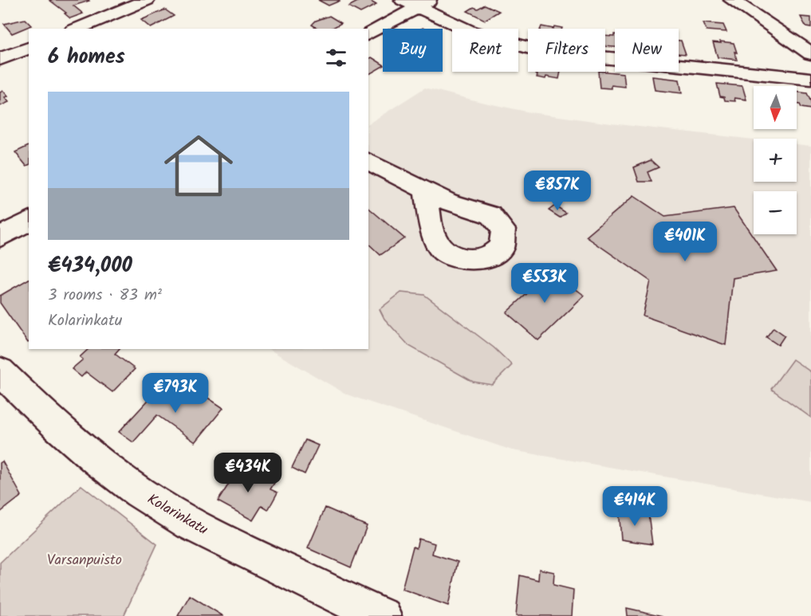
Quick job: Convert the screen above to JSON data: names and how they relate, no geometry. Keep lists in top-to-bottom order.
{
  "streets": {
    "street": ["Kolarinkatu"]
  },
  "parks": ["Varsanpuisto"],
  "north": "bottom",
  "page": {
    "chip": [
      "Buy",
      "Rent",
      "Filters",
      "New"
    ],
    "heading": "6 homes",
    "map_buttons": ["+", "−"],
    "list": [
      {
        "name": "€434,000",
        "note": "3 rooms · 83 m² · Kolarinkatu"
      }
    ],
    "price": [
      "€857K",
      "€401K",
      "€553K",
      "€793K",
      "€434K",
      "€414K"
    ]
  }
}
